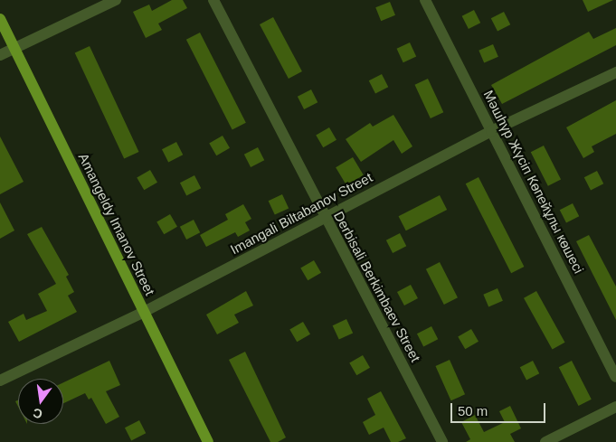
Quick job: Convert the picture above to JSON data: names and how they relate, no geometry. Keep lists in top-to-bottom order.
{
  "streets": {
    "main road": ["Amangeldy Imanov Street"],
    "street": ["Мәшһүр Жүсіп Көпейұлы көшесі", "Imangali Biltabanov Street", "Derbisali Berkimbaev Street"]
  },
  "crossings": [
    ["Мәшһүр Жүсіп Көпейұлы көшесі", "Imangali Biltabanov Street"],
    ["Imangali Biltabanov Street", "Amangeldy Imanov Street"],
    ["Imangali Biltabanov Street", "Derbisali Berkimbaev Street"]
  ],
  "scale_bar": "50 m",
  "north": "bottom"
}
